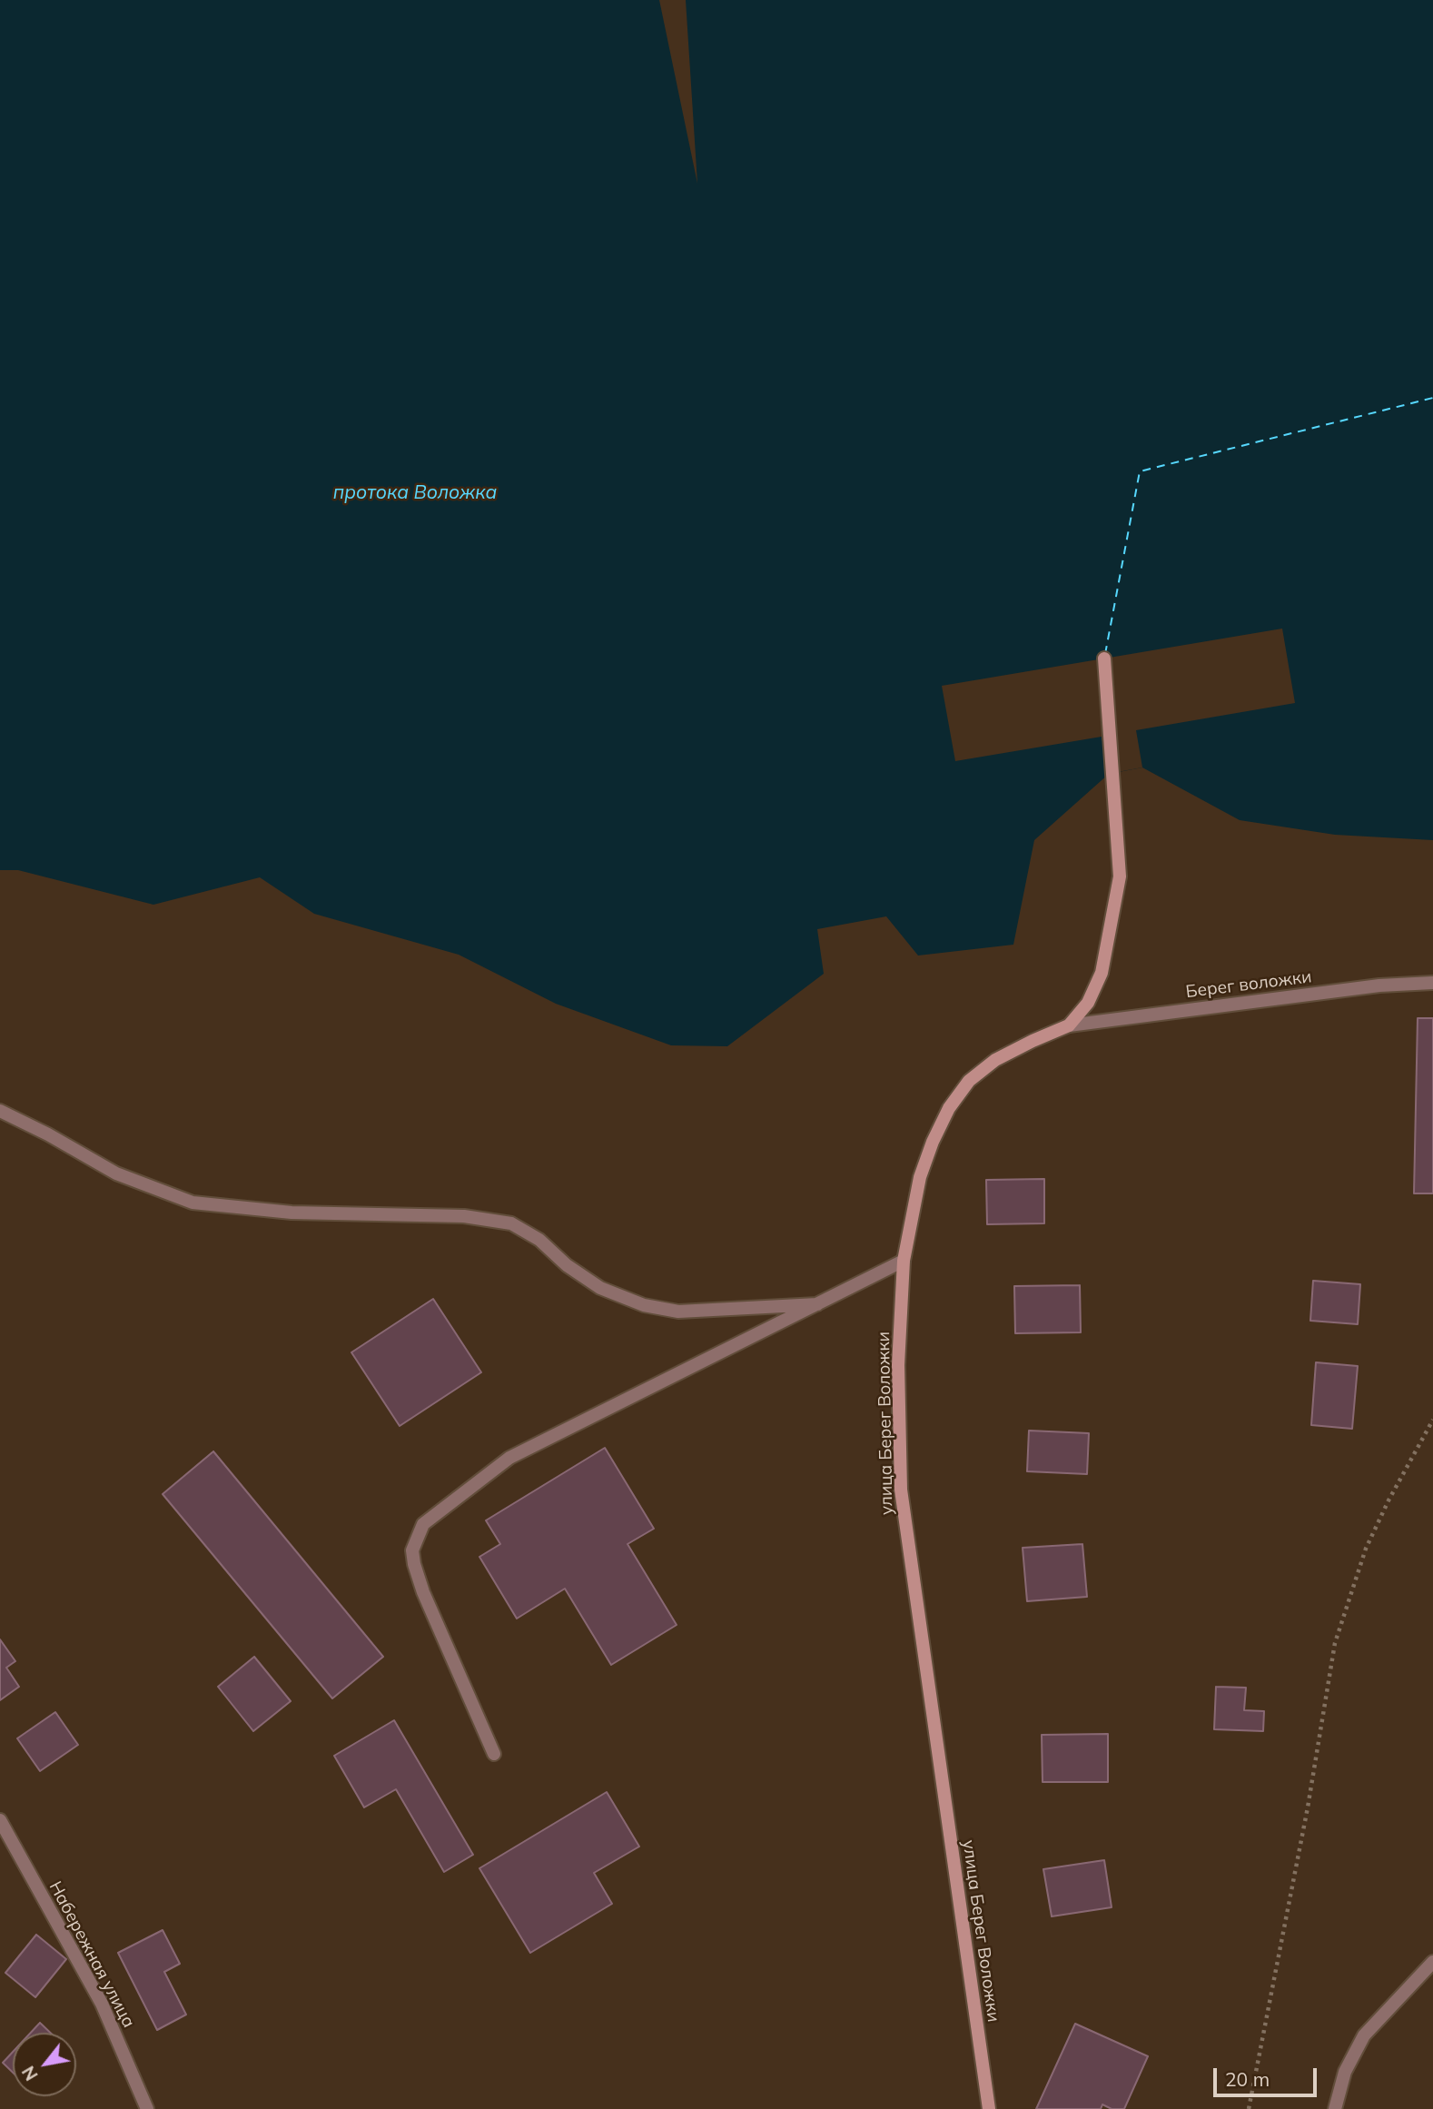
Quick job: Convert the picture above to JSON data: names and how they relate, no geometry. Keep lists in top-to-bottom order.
{
  "streets": {
    "street": ["Берег воложки", "улица Берег Воложки", "Набережная улица"]
  },
  "crossings": [
    ["Берег воложки", "улица Берег Воложки"]
  ],
  "water": ["протока Воложка"],
  "scale_bar": "20 m",
  "north": "bottom left"
}
